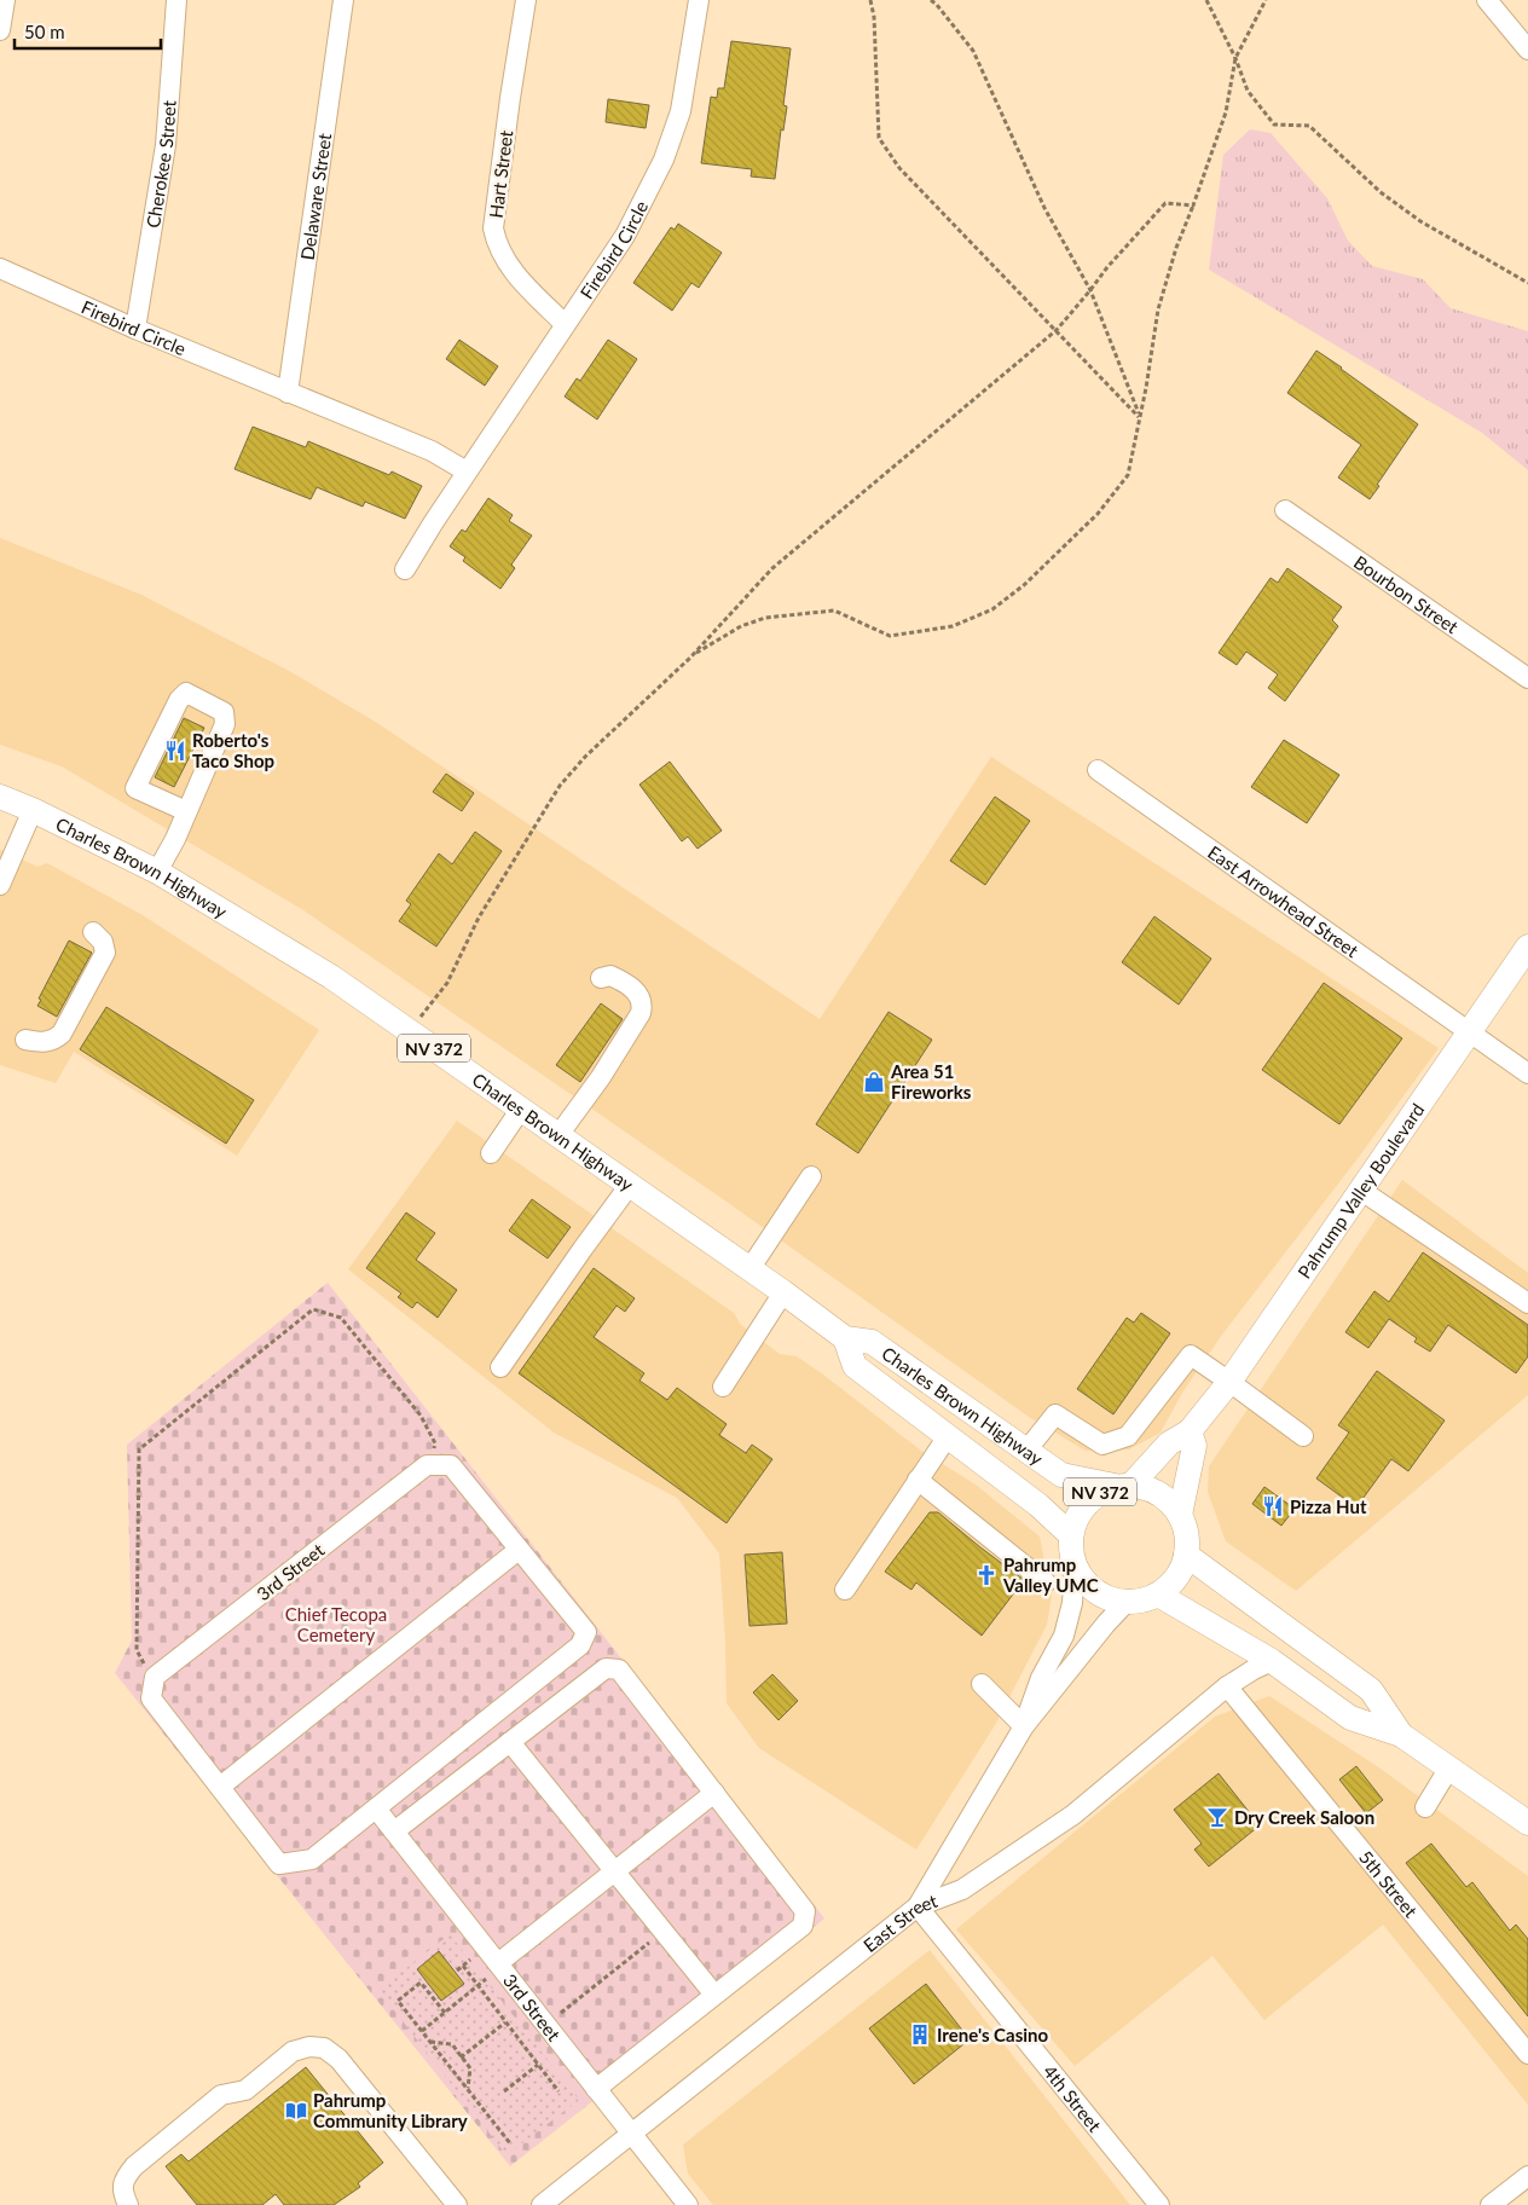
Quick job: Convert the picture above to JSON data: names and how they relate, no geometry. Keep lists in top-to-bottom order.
{
  "streets": {
    "main road": ["Charles Brown Highway", "NV 372", "Pahrump Valley Boulevard"],
    "street": [
      "Cherokee Street",
      "Hart Street",
      "Delaware Street",
      "Firebird Circle",
      "Bourbon Street",
      "East Arrowhead Street",
      "3rd Street",
      "5th Street",
      "East Street",
      "4th Street"
    ]
  },
  "crossings": [
    ["Cherokee Street", "Firebird Circle"],
    ["Hart Street", "Firebird Circle"],
    ["Delaware Street", "Firebird Circle"],
    ["Charles Brown Highway", "NV 372"],
    ["Charles Brown Highway", "Pahrump Valley Boulevard"],
    ["East Arrowhead Street", "Pahrump Valley Boulevard"],
    ["NV 372", "Pahrump Valley Boulevard"],
    ["3rd Street", "East Street"],
    ["5th Street", "East Street"],
    ["East Street", "4th Street"]
  ],
  "parks": ["Chief Tecopa Cemetery"],
  "places": {
    "restaurant": ["Roberto's Taco Shop", "Pizza Hut"],
    "shop": ["Area 51 Fireworks"],
    "church": ["Pahrump Valley UMC"],
    "bar": ["Dry Creek Saloon"],
    "building": ["Irene's Casino"],
    "library": ["Pahrump Community Library"]
  },
  "scale_bar": "50 m"
}
